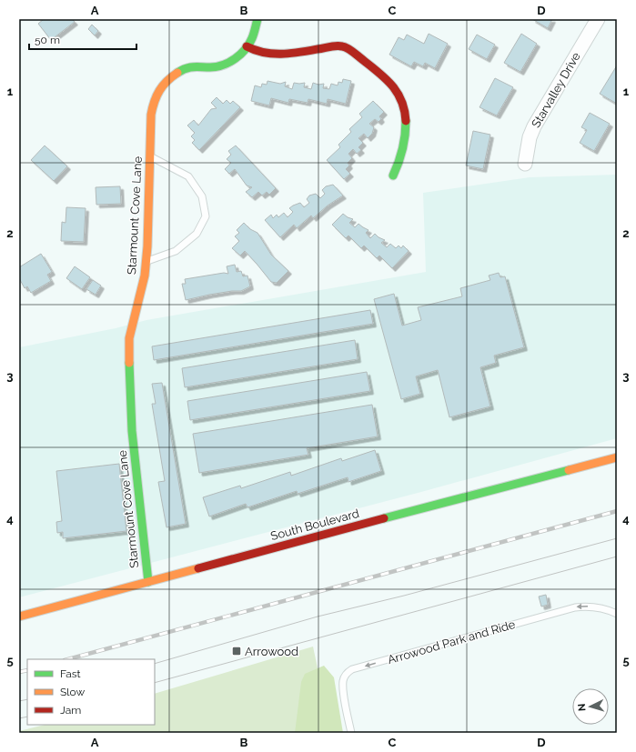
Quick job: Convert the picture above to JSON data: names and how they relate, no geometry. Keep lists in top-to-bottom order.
{
  "streets": {
    "street": ["Starvalley Drive", "Starmount Cove Lane", "South Boulevard"],
    "lane": ["Arrowood Park and Ride"]
  },
  "crossings": [
    ["Starmount Cove Lane", "South Boulevard"]
  ],
  "one_way": ["Arrowood Park and Ride"],
  "places": {
    "transit": ["Arrowood"]
  },
  "legend": ["Fast", "Slow", "Jam"],
  "scale_bar": "50 m",
  "north": "left",
  "grid": {
    "columns": [
      "A",
      "B",
      "C",
      "D"
    ],
    "rows": [
      "1",
      "2",
      "3",
      "4",
      "5"
    ]
  }
}
